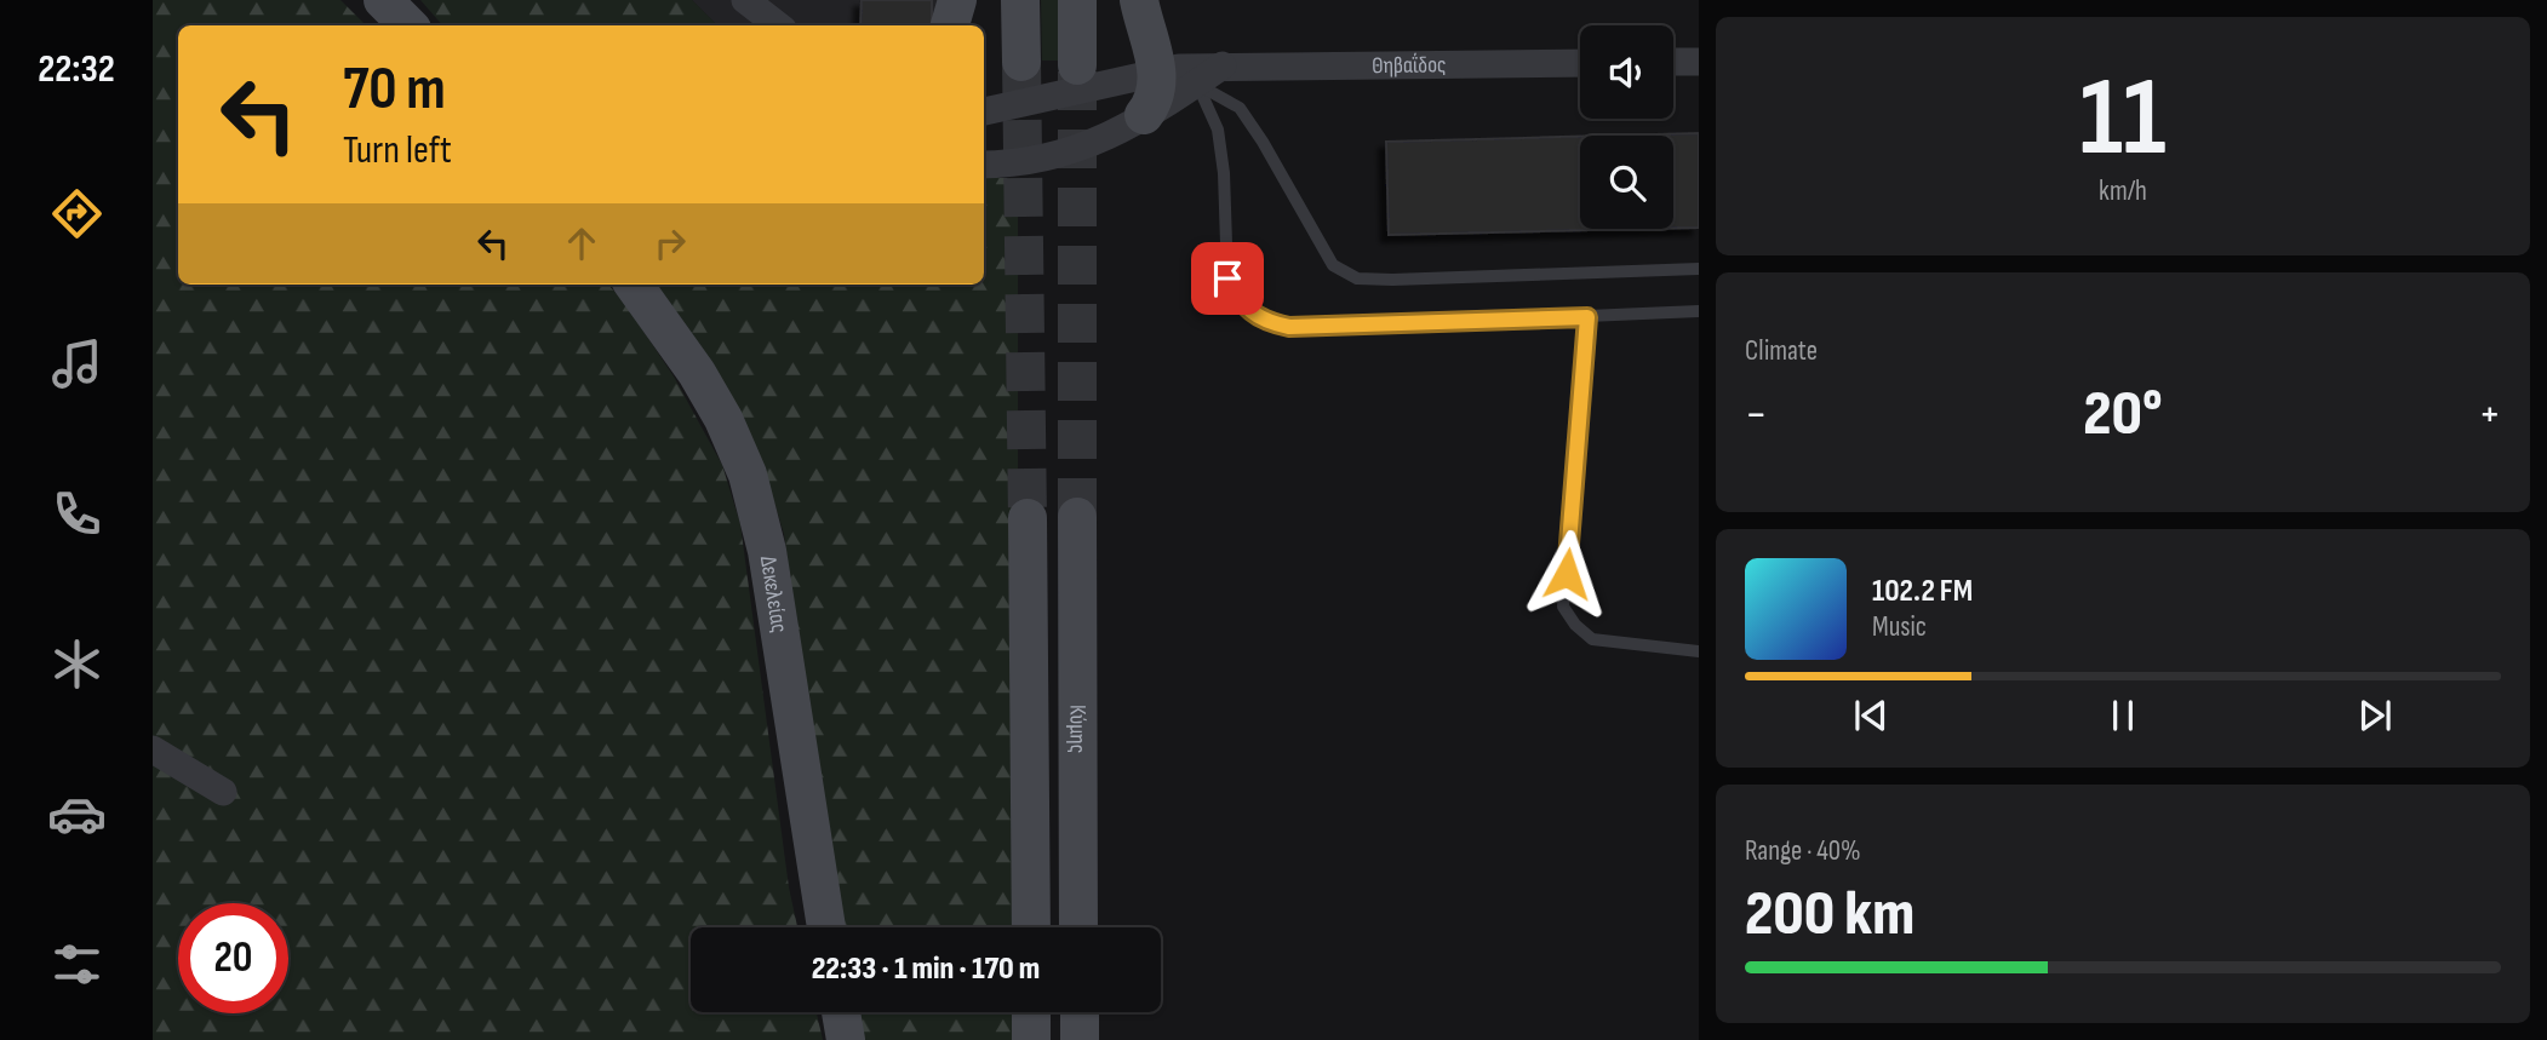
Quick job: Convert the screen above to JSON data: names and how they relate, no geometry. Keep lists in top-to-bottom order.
{
  "streets": {
    "main road": ["Δεκελείας", "Κύμης"],
    "street": ["Θηβαΐδος"]
  },
  "page": {
    "tabs": "22:32",
    "tile": [
      ["11", "km/h"],
      "Climate",
      ["Range · 40%", "200 km"]
    ],
    "turn": ["70 m", "Turn left"],
    "heat": ["−", "20°", "+"],
    "song": ["102.2 FM", "Music"],
    "limit": "20",
    "trip": "22:33 · 1 min · 170 m"
  }
}
